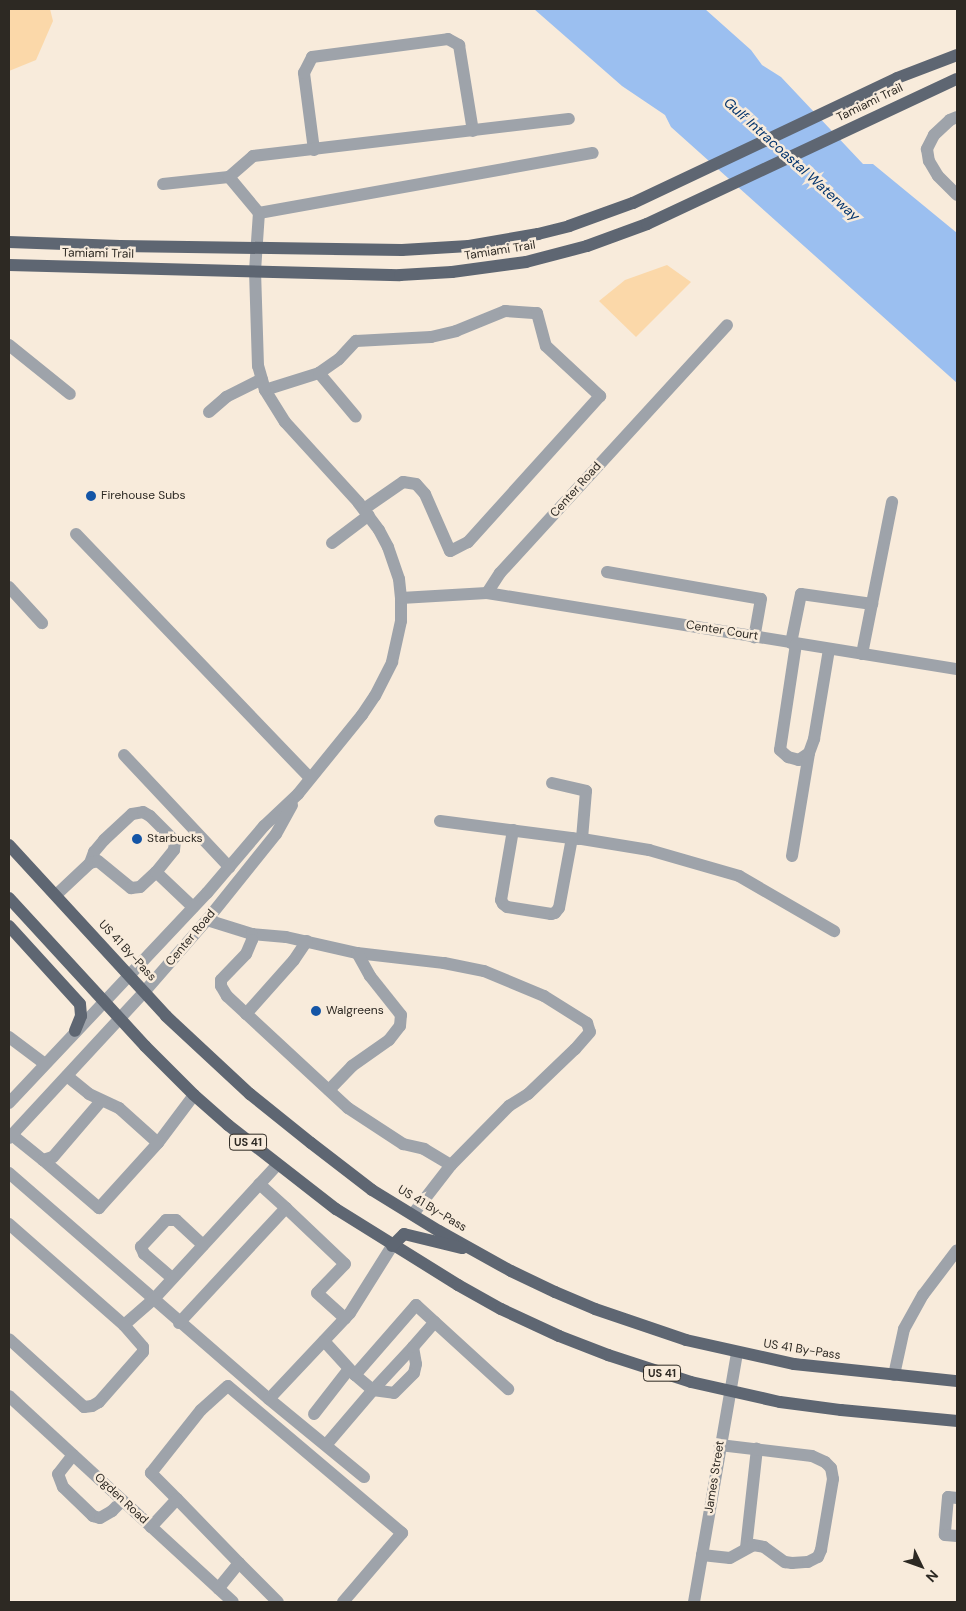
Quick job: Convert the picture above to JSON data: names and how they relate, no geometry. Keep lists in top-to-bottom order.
{
  "streets": {
    "main road": ["Tamiami Trail", "US 41 By-Pass", "US 41"],
    "street": [
      "Center Road",
      "Center Court",
      "James Street",
      "Ogden Road"
    ]
  },
  "crossings": [
    ["Tamiami Trail", "Center Road"],
    ["Center Road", "Center Court"],
    ["Center Road", "US 41 By-Pass"],
    ["Center Road", "US 41"],
    ["US 41 By-Pass", "James Street"],
    ["US 41", "James Street"]
  ],
  "water": ["Gulf Intracoastal Waterway"],
  "places": ["Firehouse Subs", "Starbucks", "Walgreens"],
  "north": "bottom right"
}
